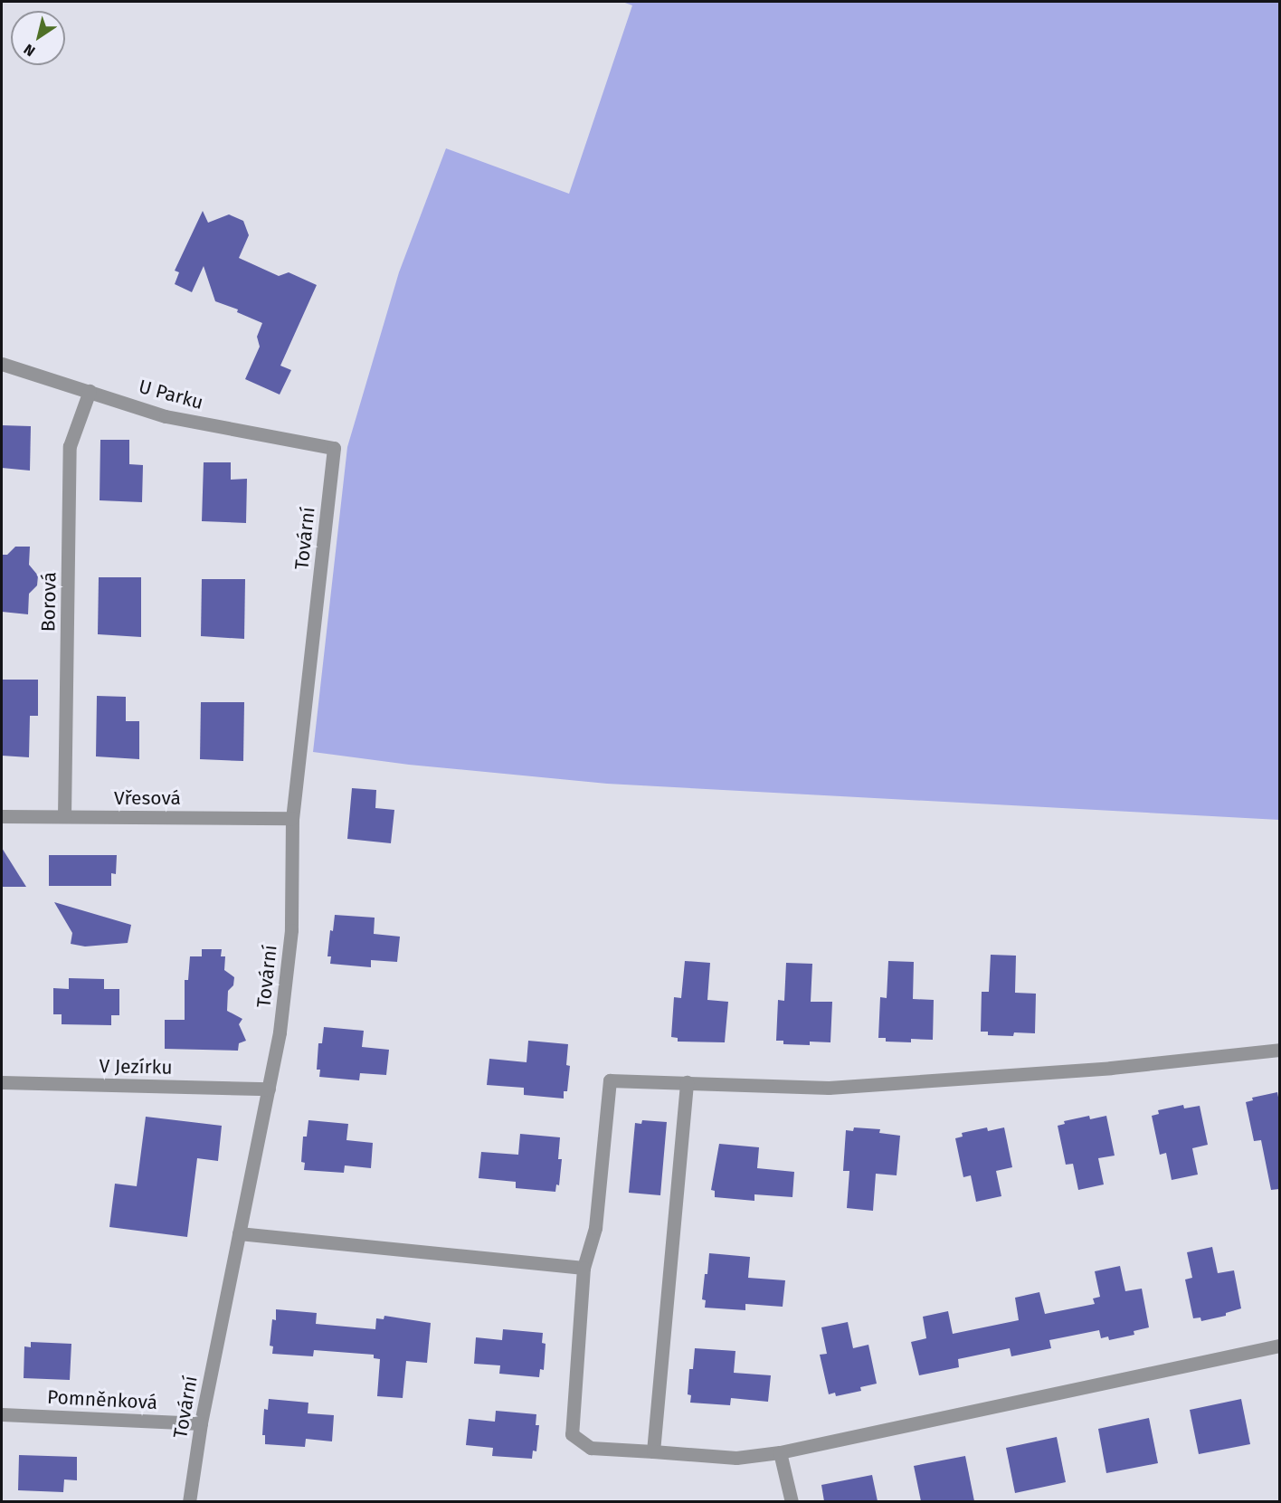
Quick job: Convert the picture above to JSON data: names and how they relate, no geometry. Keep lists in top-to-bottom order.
{
  "streets": {
    "street": [
      "U Parku",
      "Tovární",
      "Borová",
      "Vřesová",
      "V Jezírku",
      "Pomněnková"
    ]
  },
  "crossings": [
    ["U Parku", "Tovární"],
    ["U Parku", "Borová"],
    ["Tovární", "Vřesová"],
    ["Tovární", "V Jezírku"],
    ["Tovární", "Pomněnková"],
    ["Borová", "Vřesová"]
  ],
  "north": "bottom left"
}
